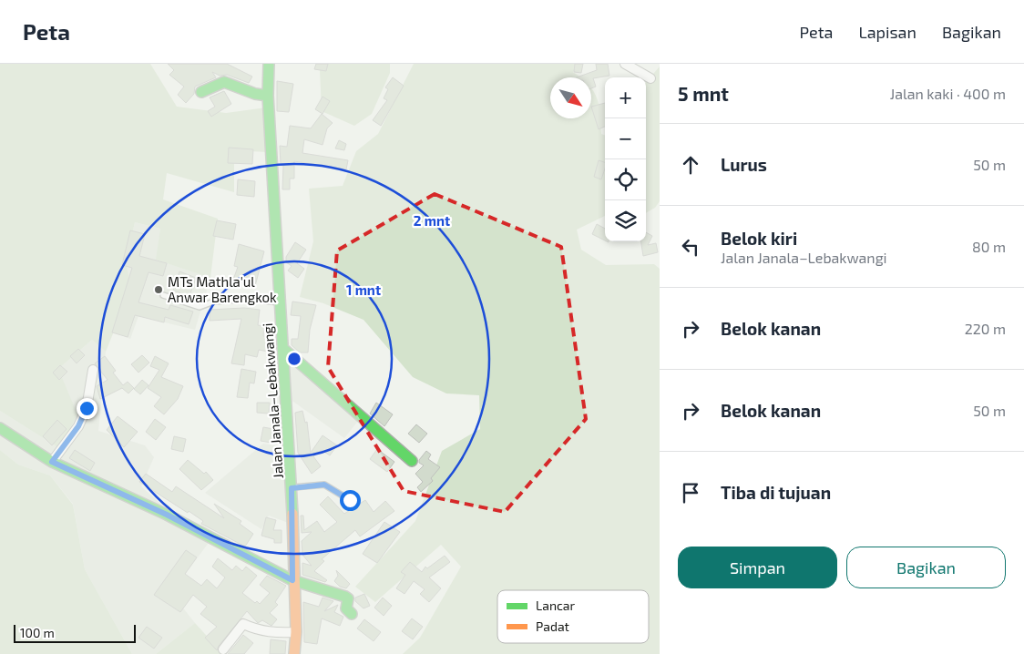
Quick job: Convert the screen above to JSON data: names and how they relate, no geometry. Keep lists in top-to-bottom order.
{
  "streets": {
    "street": ["Jalan Janala–Lebakwangi"]
  },
  "places": ["MTs Mathla'ul Anwar Barengkok"],
  "legend": ["Lancar", "Padat"],
  "scale_bar": "100 m",
  "north": "bottom right",
  "page": {
    "header": "Peta",
    "nav": ["Peta", "Lapisan", "Bagikan"],
    "heading": ["5 mnt", "Jalan kaki · 400 m"],
    "map_buttons": ["+", "−"],
    "list": [
      ["Lurus", "50 m"],
      ["Belok kiri", "Jalan Janala–Lebakwangi", "80 m"],
      ["Belok kanan", "220 m"],
      ["Belok kanan", "50 m"],
      "Tiba di tujuan"
    ],
    "buttons": ["Simpan", "Bagikan"],
    "scale": "100 m"
  },
  "rings": ["2 mnt", "1 mnt"]
}
